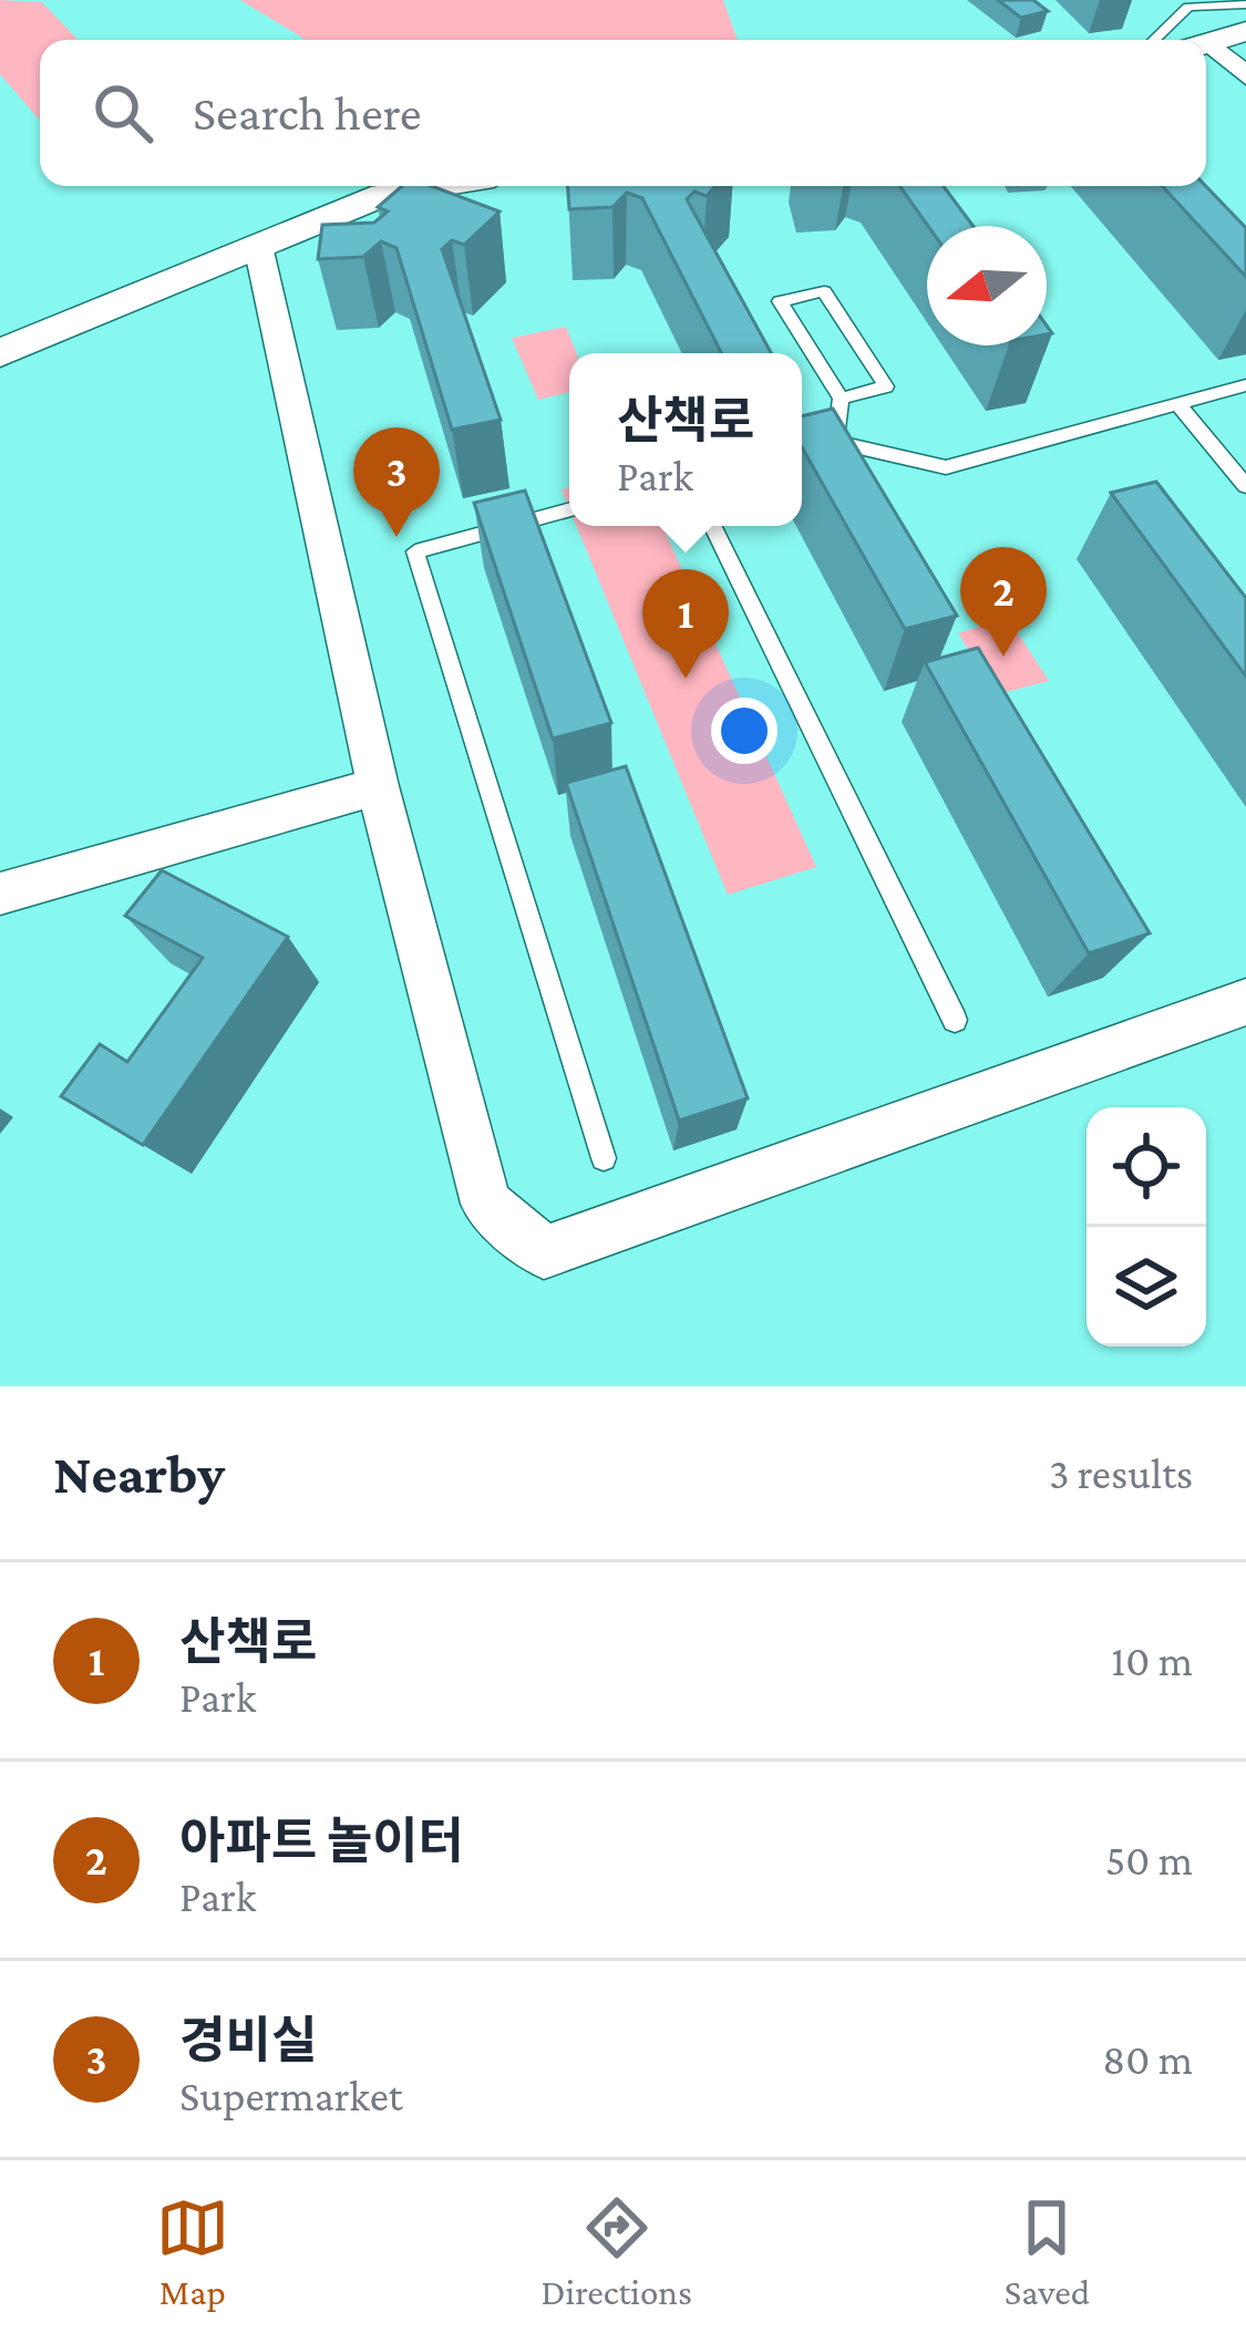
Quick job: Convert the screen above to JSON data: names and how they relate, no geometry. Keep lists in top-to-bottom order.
{
  "north": "left",
  "page": {
    "search": "Search here",
    "popup": ["산책로", "Park"],
    "pins": ["3", "2", "1"],
    "heading": ["Nearby", "3 results"],
    "list": [
      {
        "mark": "1",
        "name": "산책로",
        "note": "Park",
        "value": "10 m"
      },
      {
        "mark": "2",
        "name": "아파트 놀이터",
        "note": "Park",
        "value": "50 m"
      },
      {
        "mark": "3",
        "name": "경비실",
        "note": "Supermarket",
        "value": "80 m"
      }
    ],
    "nav": ["Map", "Directions", "Saved"]
  }
}
